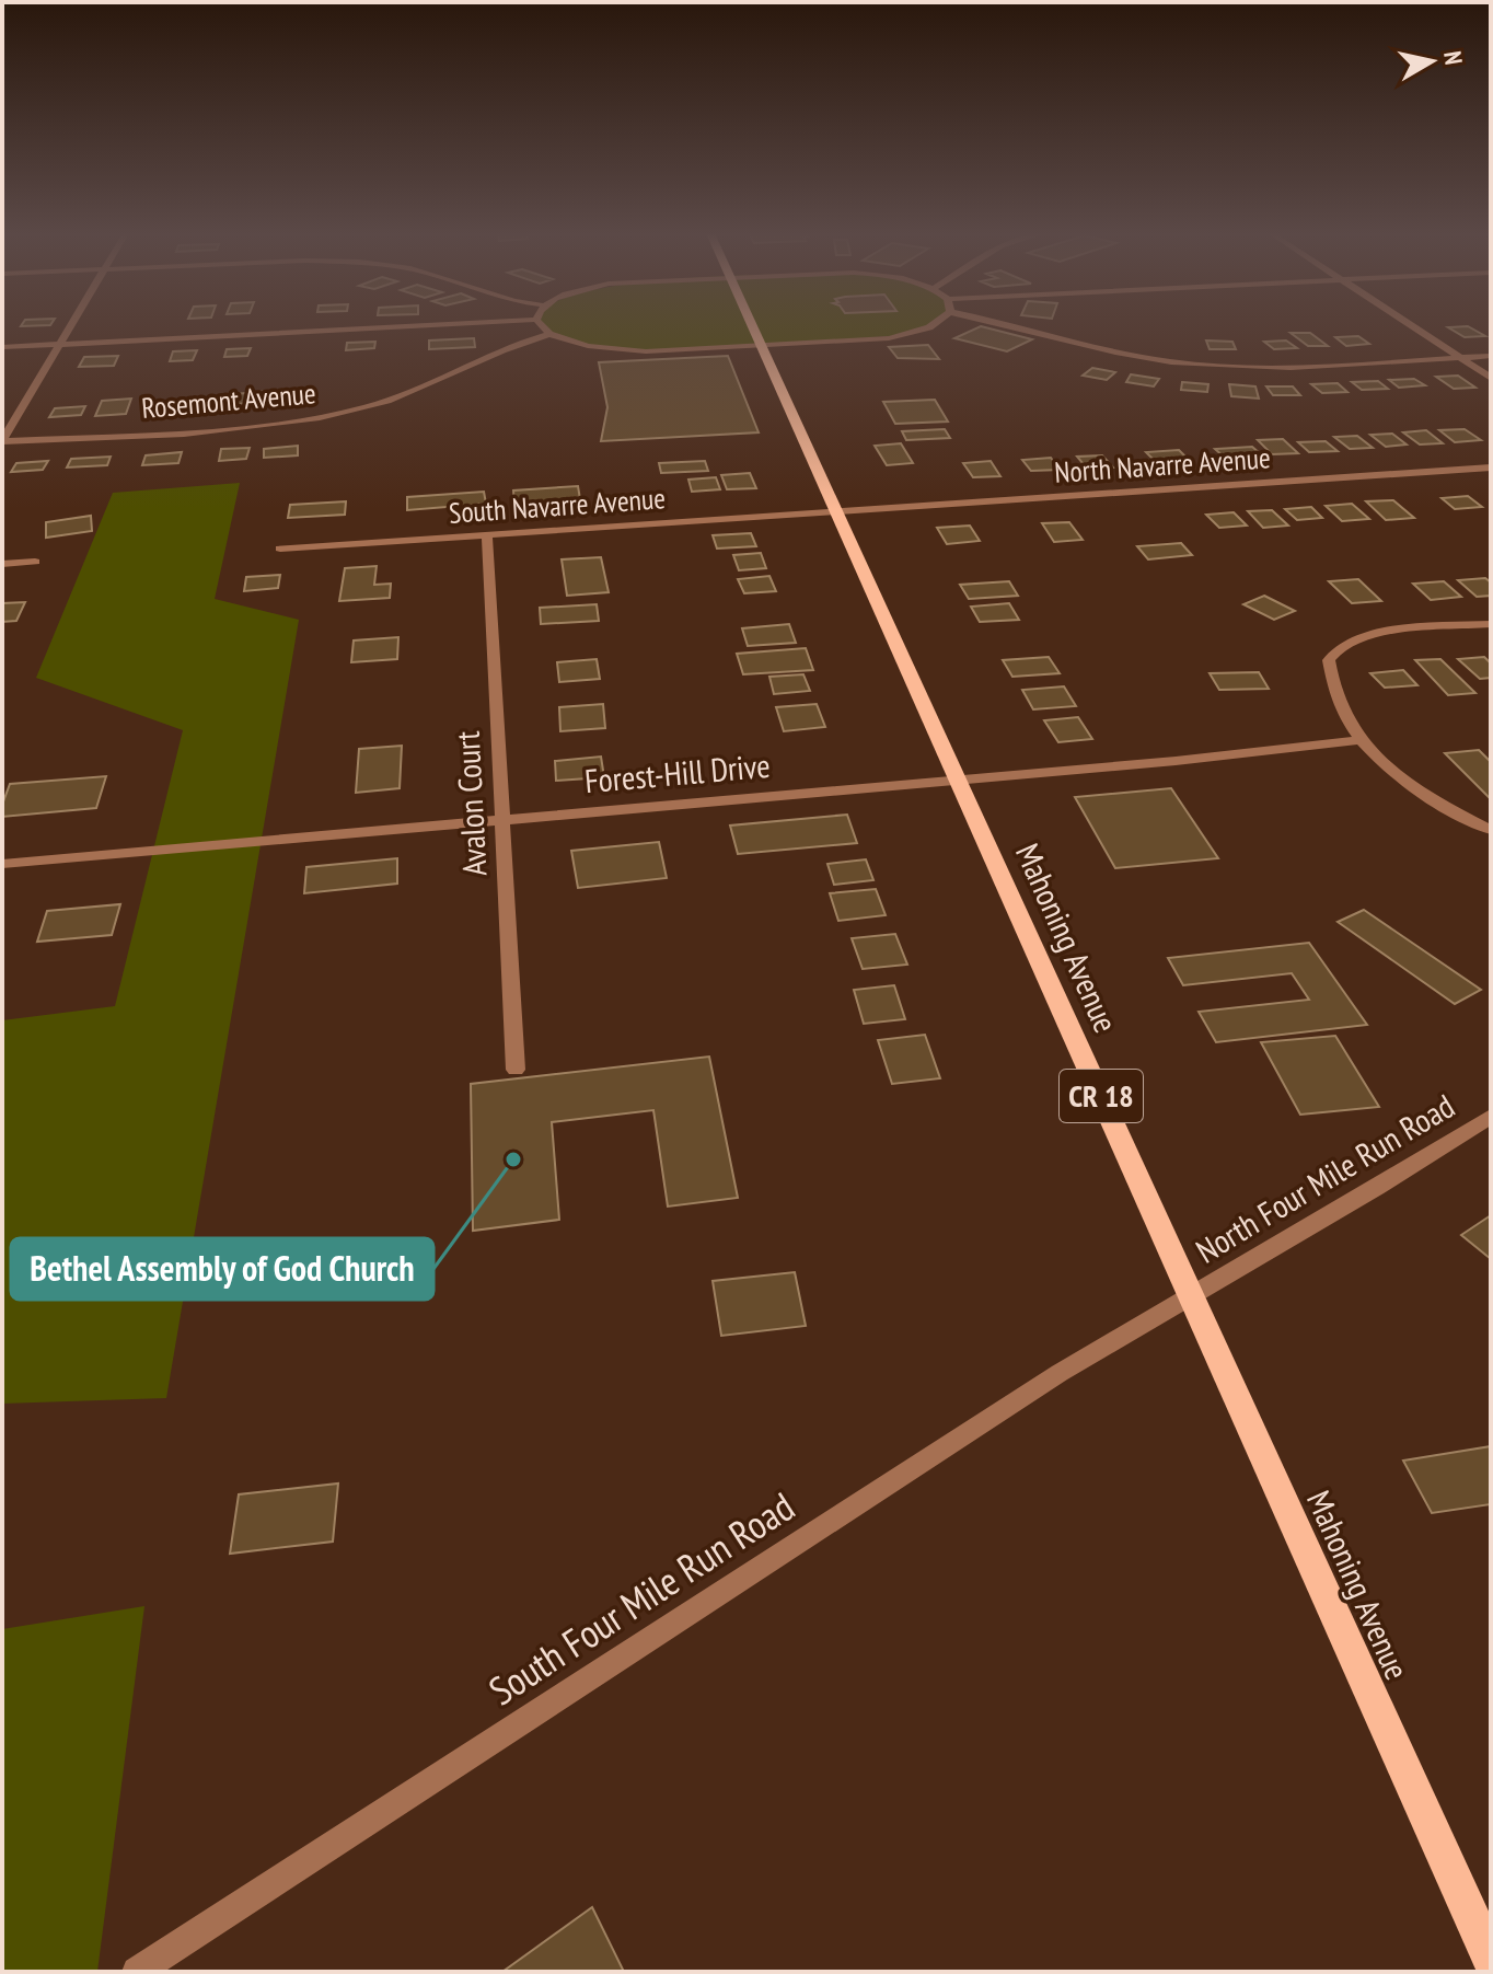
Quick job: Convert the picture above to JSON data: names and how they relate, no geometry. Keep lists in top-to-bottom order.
{
  "streets": {
    "main road": ["Mahoning Avenue", "CR 18"],
    "street": [
      "Rosemont Avenue",
      "North Navarre Avenue",
      "South Navarre Avenue",
      "Forest-Hill Drive",
      "Avalon Court",
      "North Four Mile Run Road",
      "South Four Mile Run Road"
    ]
  },
  "crossings": [
    ["North Navarre Avenue", "South Navarre Avenue"],
    ["North Navarre Avenue", "Mahoning Avenue"],
    ["South Navarre Avenue", "Avalon Court"],
    ["South Navarre Avenue", "Mahoning Avenue"],
    ["Forest-Hill Drive", "Avalon Court"],
    ["Forest-Hill Drive", "Mahoning Avenue"],
    ["Mahoning Avenue", "North Four Mile Run Road"],
    ["Mahoning Avenue", "South Four Mile Run Road"],
    ["North Four Mile Run Road", "South Four Mile Run Road"]
  ],
  "places": ["Bethel Assembly of God Church"],
  "north": "right"
}
